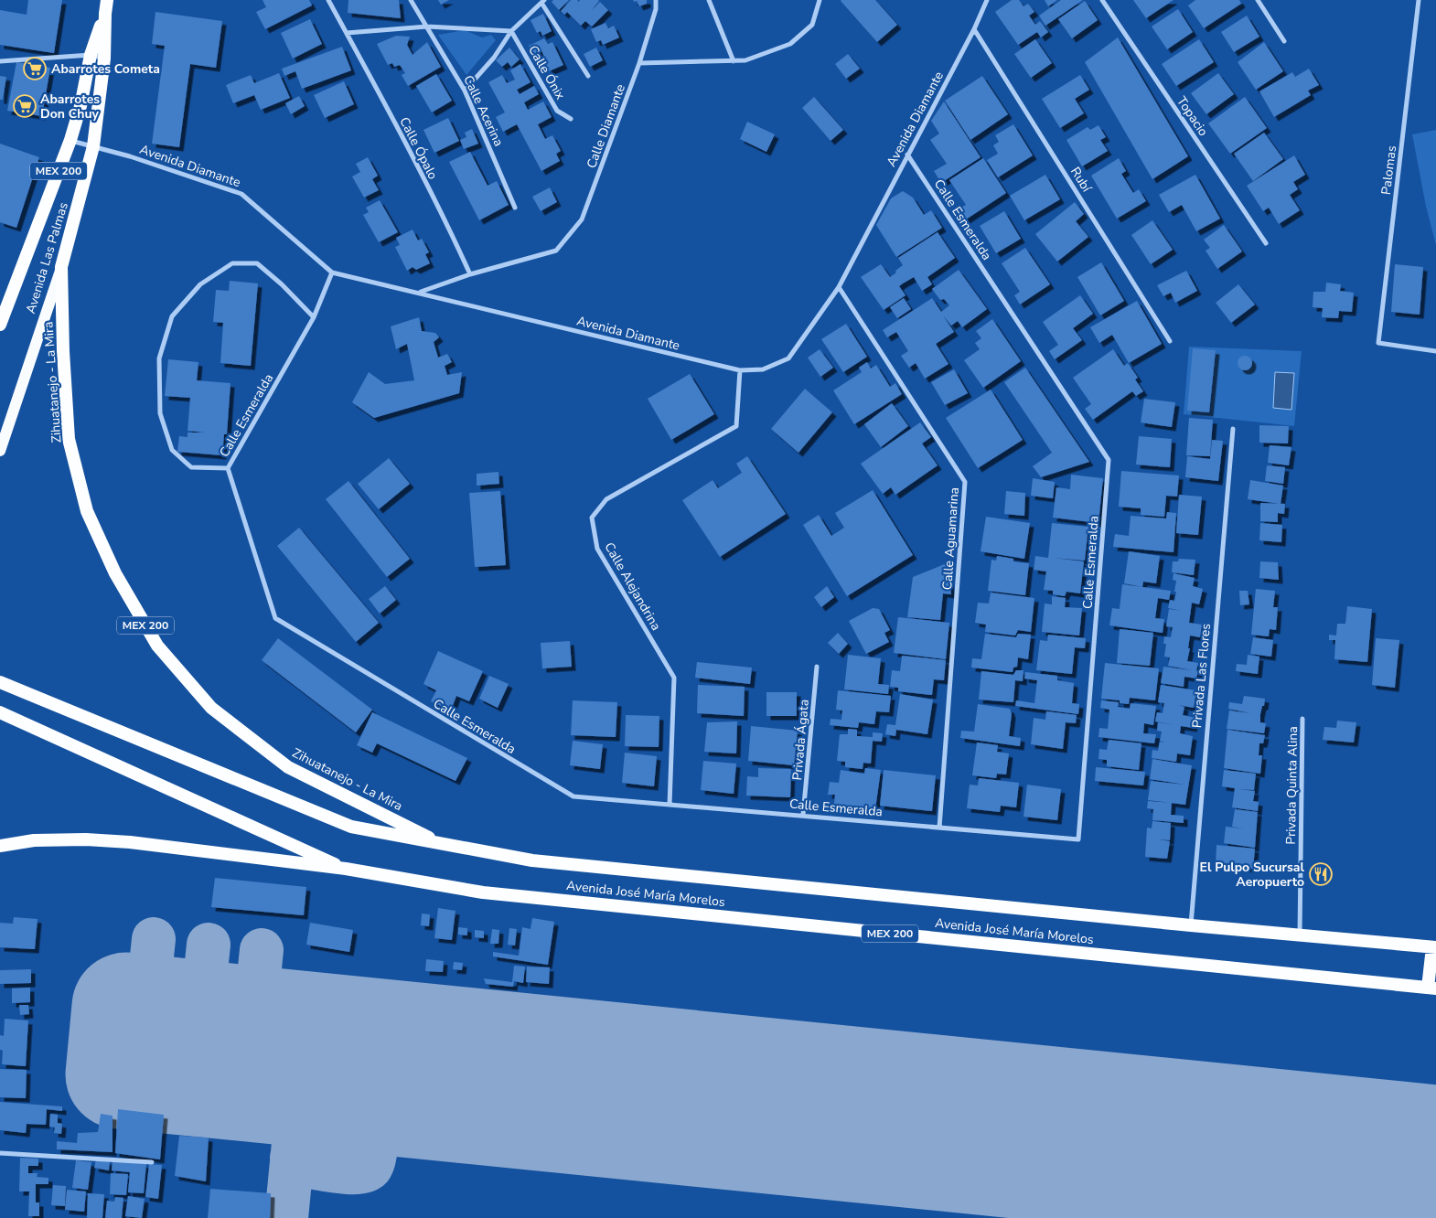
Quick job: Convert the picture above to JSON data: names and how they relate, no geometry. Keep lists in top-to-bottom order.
{
  "streets": {
    "highway": [
      "MEX 200",
      "Avenida Las Palmas",
      "Zihuatanejo - La Mira",
      "Avenida José María Morelos"
    ],
    "street": [
      "Calle Ónix",
      "Calle Acerina",
      "Topacio",
      "Avenida Diamante",
      "Calle Diamante",
      "Calle Ópalo",
      "Palomas",
      "Rubí",
      "Calle Esmeralda",
      "Calle Aguamarina",
      "Calle Alejandrina",
      "Privada Las Flores",
      "Privada Ágata",
      "Privada Quinta Alina"
    ]
  },
  "crossings": [
    ["Avenida Diamante", "Calle Diamante"],
    ["Avenida Diamante", "Rubí"],
    ["Avenida Diamante", "Calle Esmeralda"],
    ["Avenida Diamante", "Avenida Las Palmas"],
    ["Avenida Diamante", "Calle Aguamarina"],
    ["Avenida Diamante", "Calle Alejandrina"],
    ["Calle Diamante", "Calle Ópalo"],
    ["MEX 200", "Avenida Las Palmas"],
    ["MEX 200", "Zihuatanejo - La Mira"],
    ["MEX 200", "Avenida José María Morelos"],
    ["Calle Esmeralda", "Calle Aguamarina"],
    ["Calle Esmeralda", "Calle Alejandrina"],
    ["Calle Esmeralda", "Privada Ágata"],
    ["Avenida Las Palmas", "Zihuatanejo - La Mira"],
    ["Zihuatanejo - La Mira", "Avenida José María Morelos"],
    ["Privada Las Flores", "Avenida José María Morelos"],
    ["Privada Quinta Alina", "Avenida José María Morelos"]
  ],
  "places": {
    "supermarket": ["Abarrotes Cometa", "Abarrotes Don Chuy"],
    "restaurant": ["El Pulpo Sucursal Aeropuerto"]
  }
}
